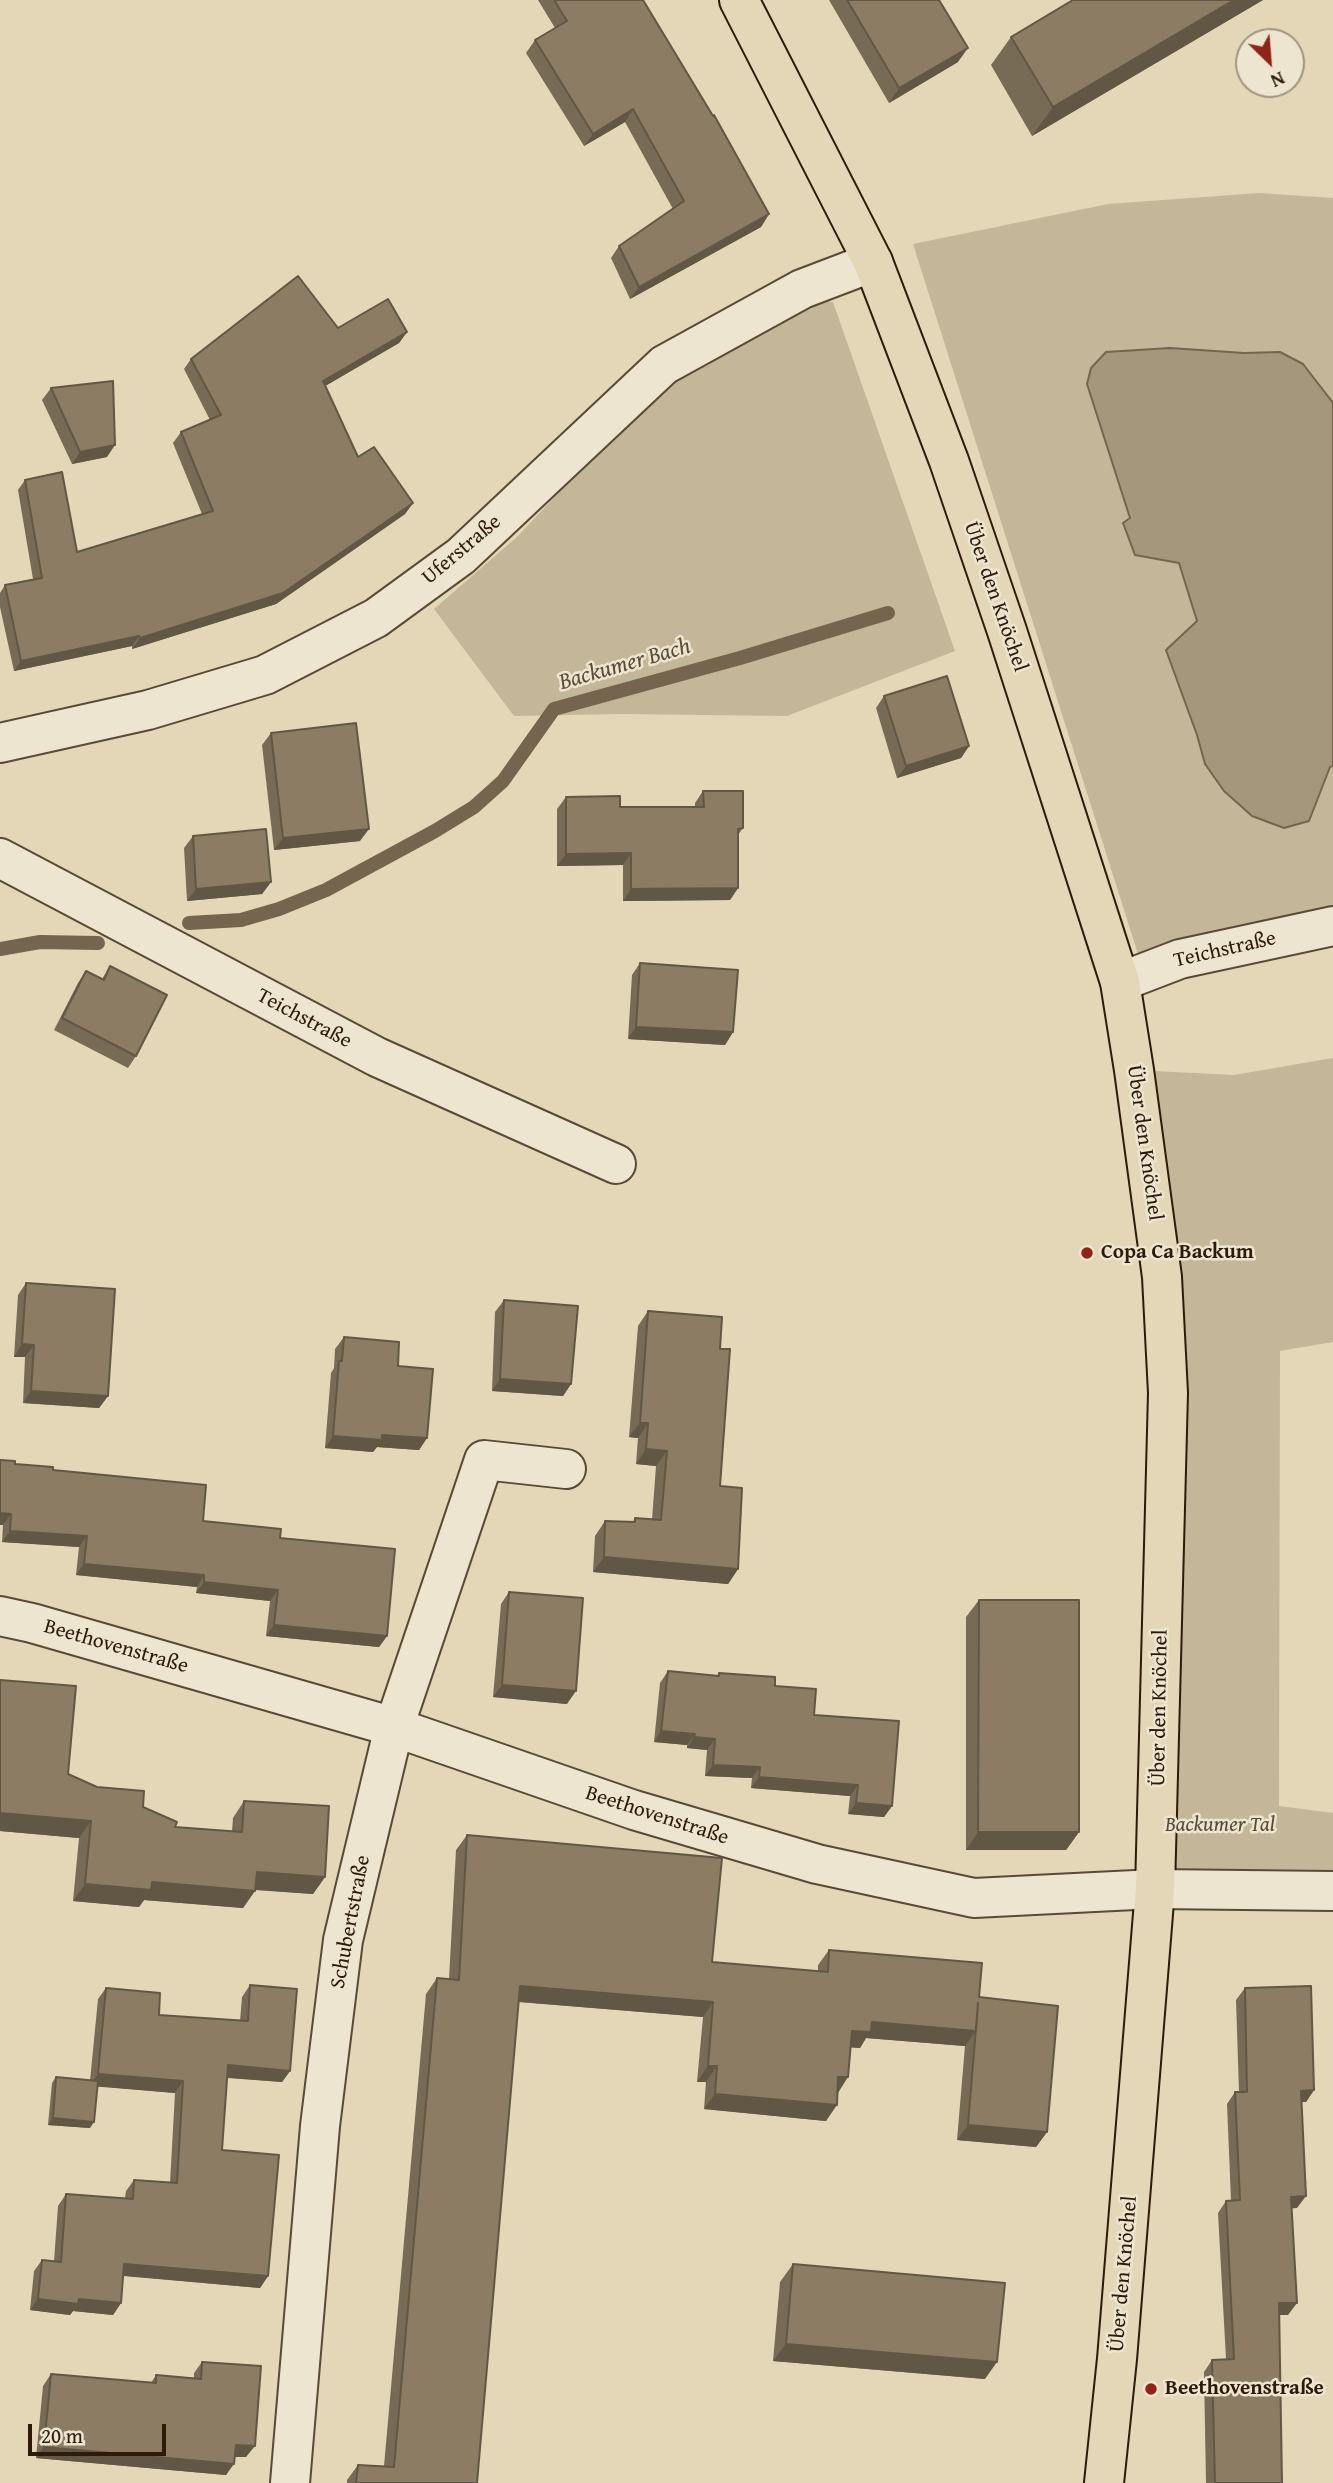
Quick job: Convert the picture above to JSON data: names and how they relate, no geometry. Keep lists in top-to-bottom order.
{
  "streets": {
    "main road": ["Über den Knöchel"],
    "street": [
      "Uferstraße",
      "Teichstraße",
      "Beethovenstraße",
      "Schubertstraße"
    ]
  },
  "crossings": [
    ["Uferstraße", "Über den Knöchel"],
    ["Über den Knöchel", "Teichstraße"],
    ["Über den Knöchel", "Beethovenstraße"],
    ["Beethovenstraße", "Schubertstraße"]
  ],
  "water": ["Backumer Bach"],
  "parks": ["Backumer Tal"],
  "places": ["Copa Ca Backum", "Beethovenstraße"],
  "scale_bar": "20 m",
  "north": "bottom right"
}
